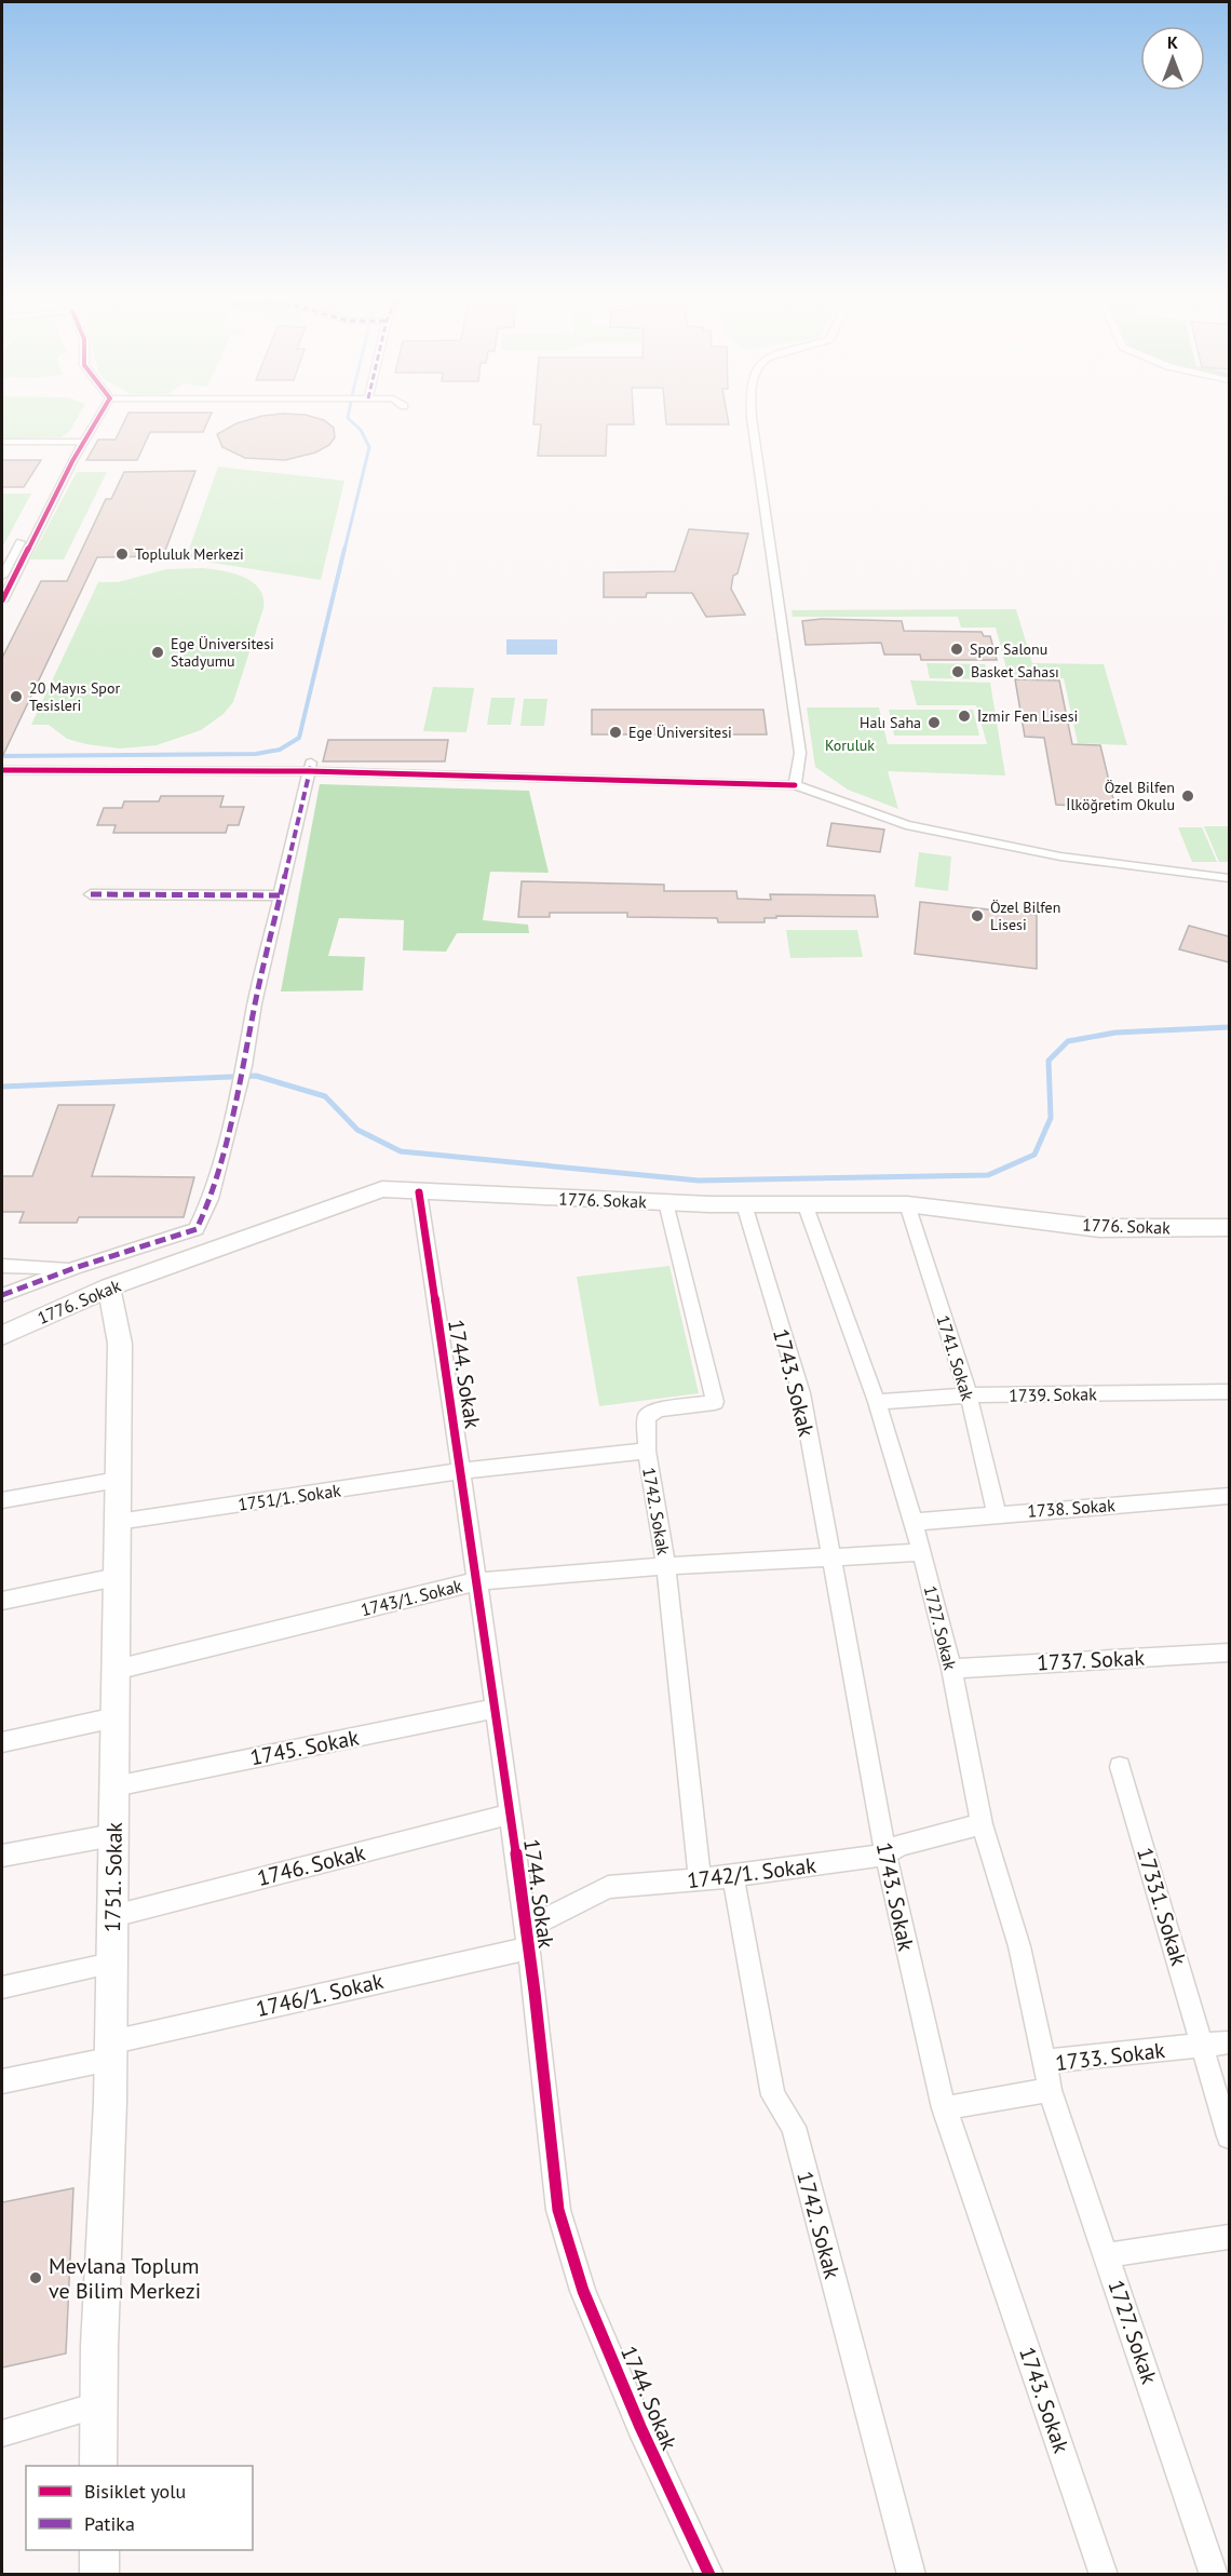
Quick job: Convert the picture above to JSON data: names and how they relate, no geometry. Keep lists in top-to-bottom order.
{
  "streets": {
    "street": [
      "1776. Sokak",
      "1741. Sokak",
      "1744. Sokak",
      "1743. Sokak",
      "1739. Sokak",
      "1751/1. Sokak",
      "1738. Sokak",
      "1742. Sokak",
      "1743/1. Sokak",
      "1727. Sokak",
      "1737. Sokak",
      "1745. Sokak",
      "1746. Sokak",
      "1742/1. Sokak",
      "1751. Sokak",
      "17331. Sokak",
      "1746/1. Sokak",
      "1733. Sokak"
    ]
  },
  "crossings": [
    ["1776. Sokak", "1741. Sokak"],
    ["1776. Sokak", "1744. Sokak"],
    ["1776. Sokak", "1743. Sokak"],
    ["1776. Sokak", "1742. Sokak"],
    ["1776. Sokak", "1727. Sokak"],
    ["1776. Sokak", "1751. Sokak"],
    ["1741. Sokak", "1739. Sokak"],
    ["1741. Sokak", "1738. Sokak"],
    ["1744. Sokak", "1751/1. Sokak"],
    ["1744. Sokak", "1743/1. Sokak"],
    ["1744. Sokak", "1745. Sokak"],
    ["1744. Sokak", "1746. Sokak"],
    ["1744. Sokak", "1742/1. Sokak"],
    ["1744. Sokak", "1746/1. Sokak"],
    ["1743. Sokak", "1743/1. Sokak"],
    ["1743. Sokak", "1742/1. Sokak"],
    ["1743. Sokak", "1733. Sokak"],
    ["1739. Sokak", "1727. Sokak"],
    ["1751/1. Sokak", "1751. Sokak"],
    ["1738. Sokak", "1727. Sokak"],
    ["1742. Sokak", "1743/1. Sokak"],
    ["1742. Sokak", "1742/1. Sokak"],
    ["1743/1. Sokak", "1727. Sokak"],
    ["1743/1. Sokak", "1751. Sokak"],
    ["1727. Sokak", "1737. Sokak"],
    ["1727. Sokak", "1742/1. Sokak"],
    ["1727. Sokak", "1733. Sokak"],
    ["1745. Sokak", "1751. Sokak"],
    ["1746. Sokak", "1751. Sokak"],
    ["1742/1. Sokak", "1746/1. Sokak"],
    ["1751. Sokak", "1746/1. Sokak"],
    ["17331. Sokak", "1733. Sokak"]
  ],
  "parks": ["Koruluk"],
  "places": [
    "Topluluk Merkezi",
    "Spor Salonu",
    "Ege Üniversitesi Stadyumu",
    "Basket Sahası",
    "20 Mayıs Spor Tesisleri",
    "İzmir Fen Lisesi",
    "Halı Saha",
    "Ege Üniversitesi",
    "Özel Bilfen İlköğretim Okulu",
    "Özel Bilfen Lisesi",
    "Mevlana Toplum ve Bilim Merkezi"
  ],
  "legend": ["Bisiklet yolu", "Patika"],
  "north": "top"
}
